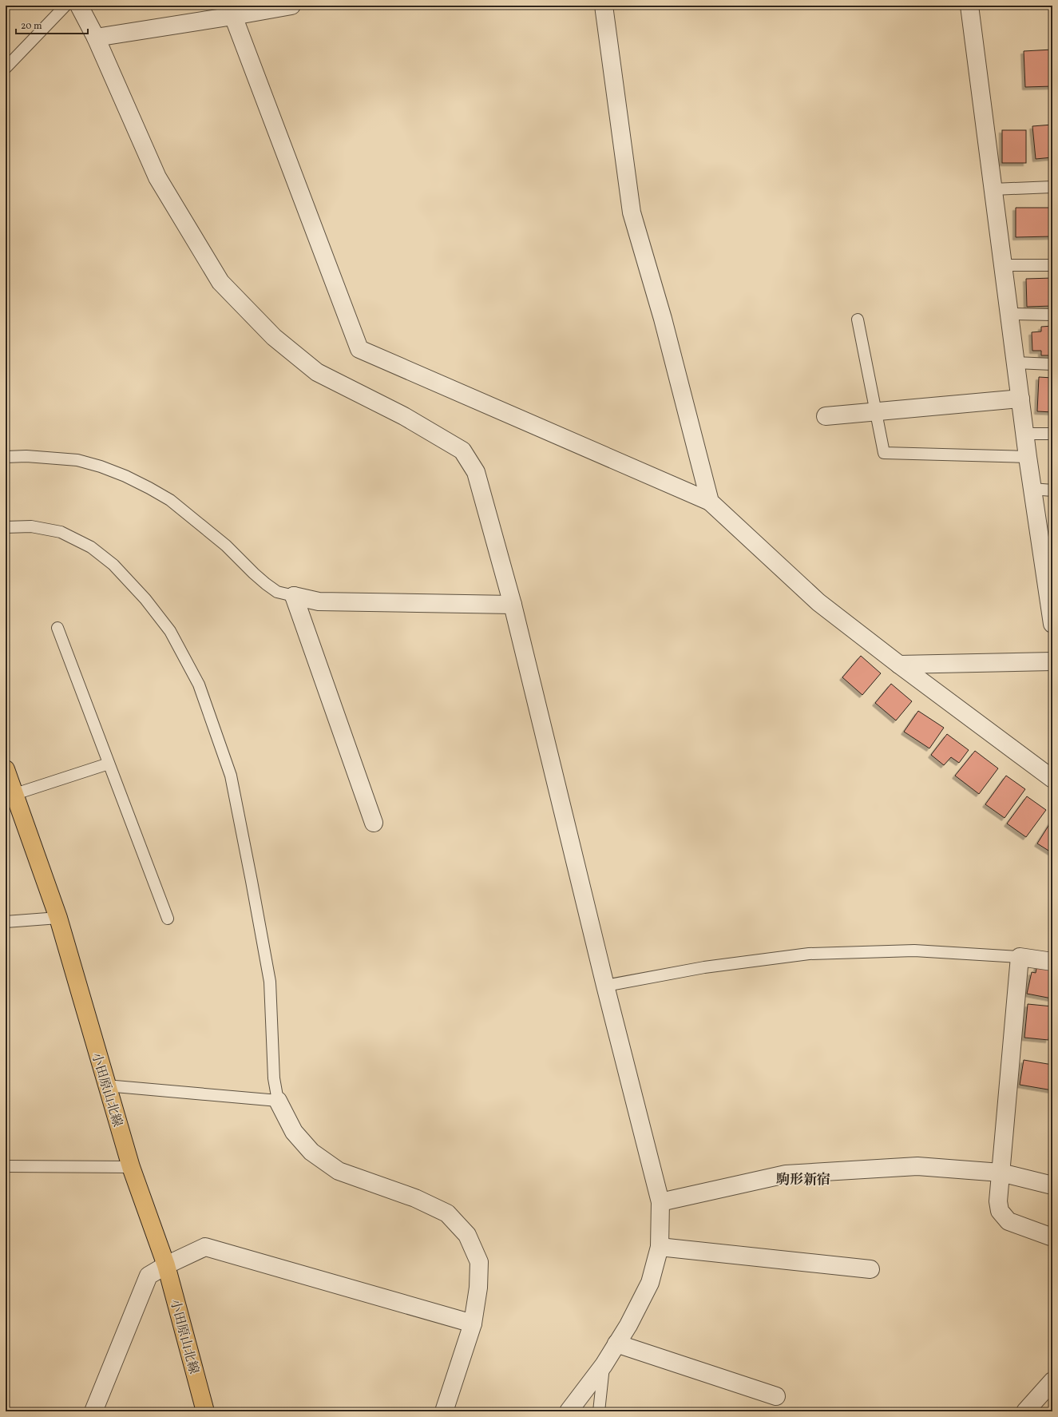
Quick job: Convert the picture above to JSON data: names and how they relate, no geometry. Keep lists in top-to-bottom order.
{
  "streets": {
    "main road": ["小田原山北線"]
  },
  "districts": ["駒形新宿"],
  "scale_bar": "20 m"
}
